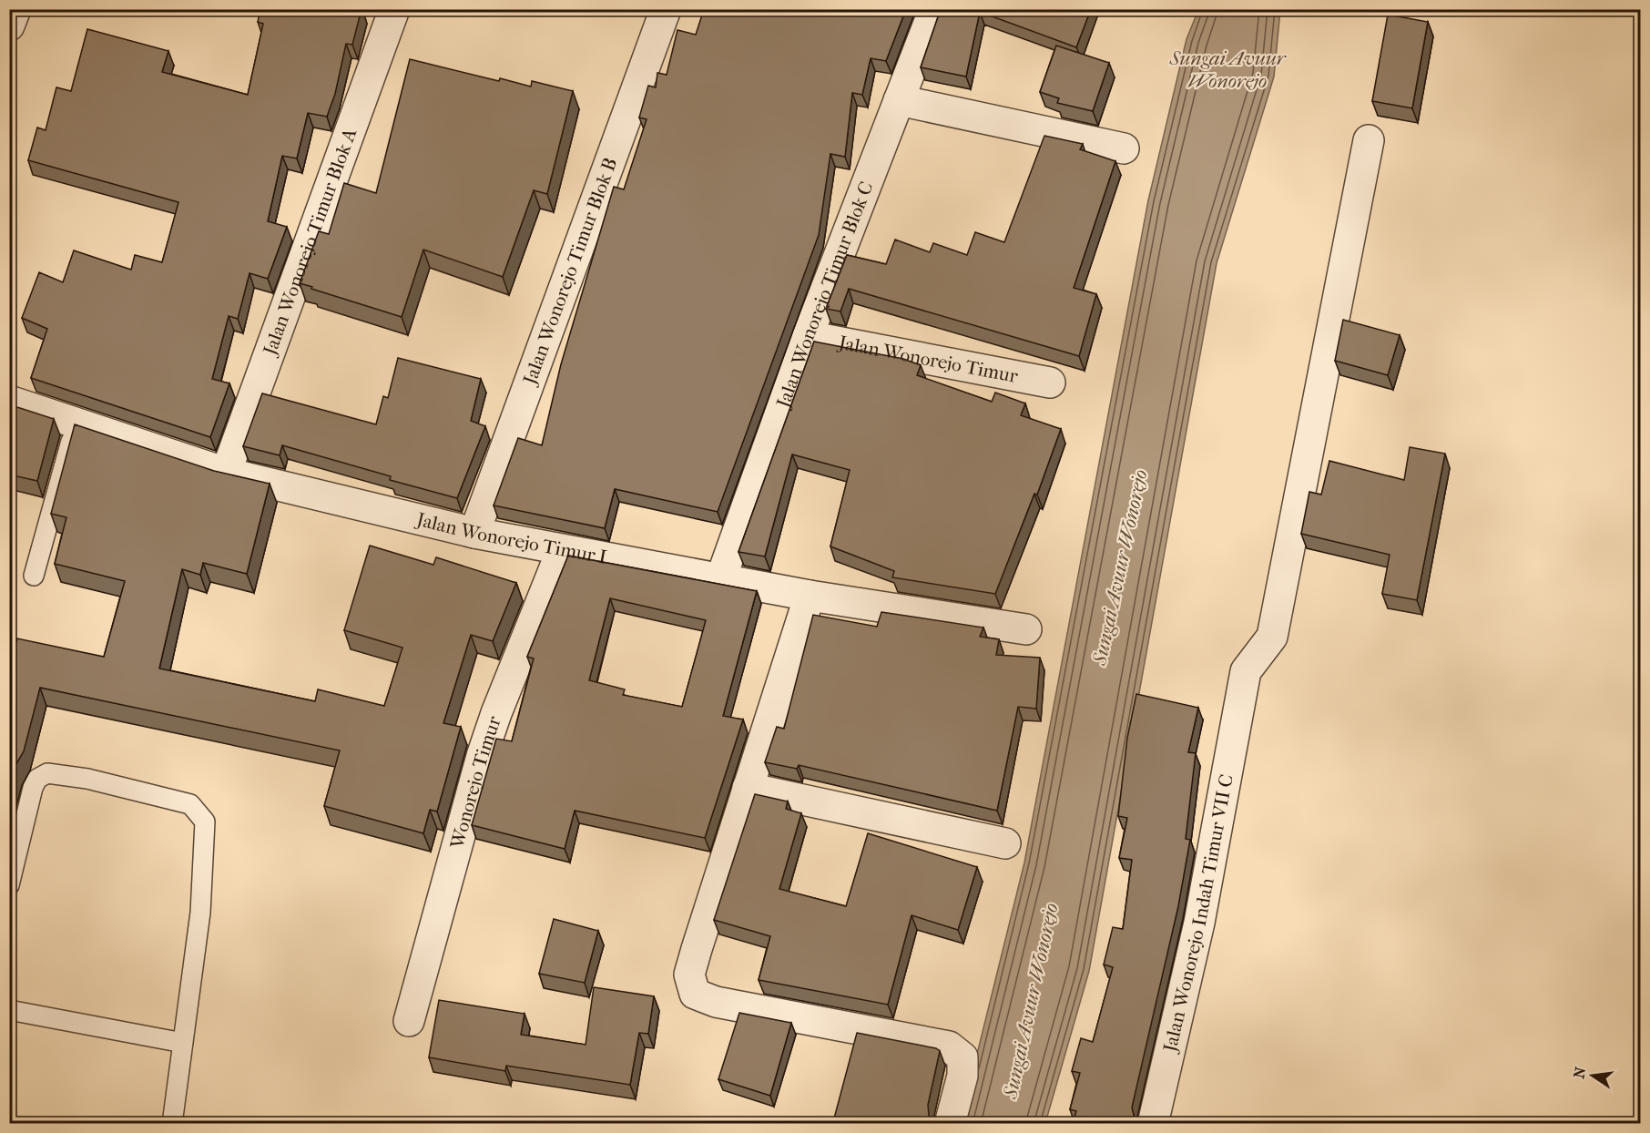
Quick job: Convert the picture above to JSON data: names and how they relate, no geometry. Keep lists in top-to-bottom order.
{
  "streets": {
    "street": [
      "Jalan Wonorejo Timur Blok A",
      "Jalan Wonorejo Timur Blok B",
      "Jalan Wonorejo Timur Blok C",
      "Jalan Wonorejo Timur",
      "Jalan Wonorejo Timur I",
      "Wonorejo Timur",
      "Jalan Wonorejo Indah Timur VII C"
    ]
  },
  "crossings": [
    ["Jalan Wonorejo Timur Blok A", "Jalan Wonorejo Timur I"],
    ["Jalan Wonorejo Timur Blok B", "Jalan Wonorejo Timur I"],
    ["Jalan Wonorejo Timur Blok C", "Jalan Wonorejo Timur"],
    ["Jalan Wonorejo Timur Blok C", "Jalan Wonorejo Timur I"],
    ["Jalan Wonorejo Timur I", "Wonorejo Timur"]
  ],
  "water": ["Sungai Avuur Wonorejo"],
  "north": "left"
}
